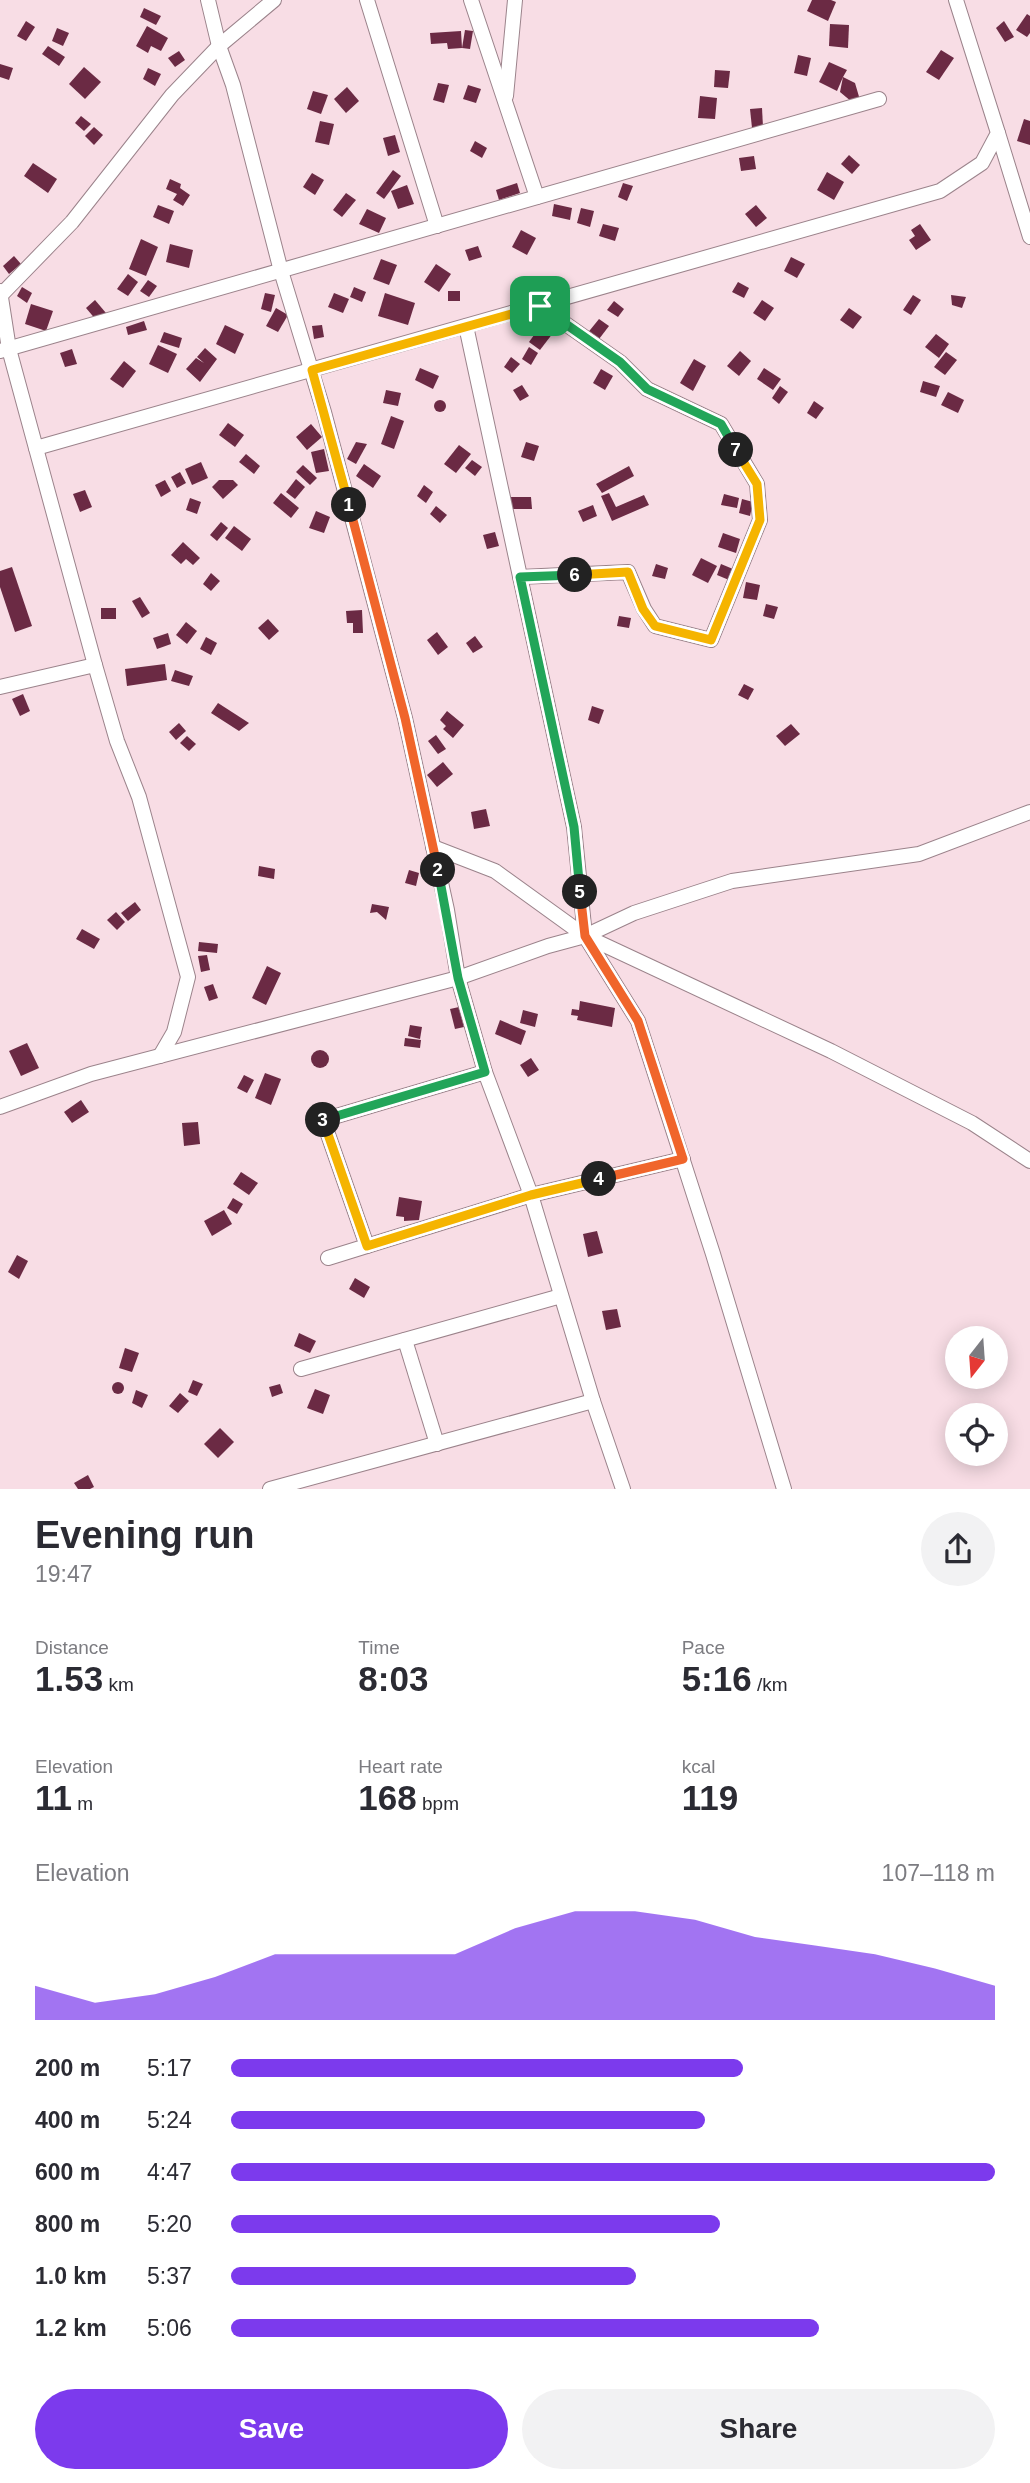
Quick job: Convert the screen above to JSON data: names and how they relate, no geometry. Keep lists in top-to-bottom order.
{
  "north": "bottom",
  "page": {
    "pins": [
      "7",
      "1",
      "6",
      "2",
      "5",
      "3",
      "4"
    ],
    "heading": ["Evening run", "19:47"],
    "stats": [
      ["Distance", "1.53 km"],
      ["Time", "8:03"],
      ["Pace", "5:16 /km"],
      ["Elevation", "11 m"],
      ["Heart rate", "168 bpm"],
      ["kcal", "119"]
    ],
    "chart": ["Elevation", "107–118 m"],
    "list": [
      {
        "name": "200 m",
        "note": "5:17"
      },
      {
        "name": "400 m",
        "note": "5:24"
      },
      {
        "name": "600 m",
        "note": "4:47"
      },
      {
        "name": "800 m",
        "note": "5:20"
      },
      {
        "name": "1.0 km",
        "note": "5:37"
      },
      {
        "name": "1.2 km",
        "note": "5:06"
      }
    ],
    "buttons": ["Save", "Share"]
  }
}
